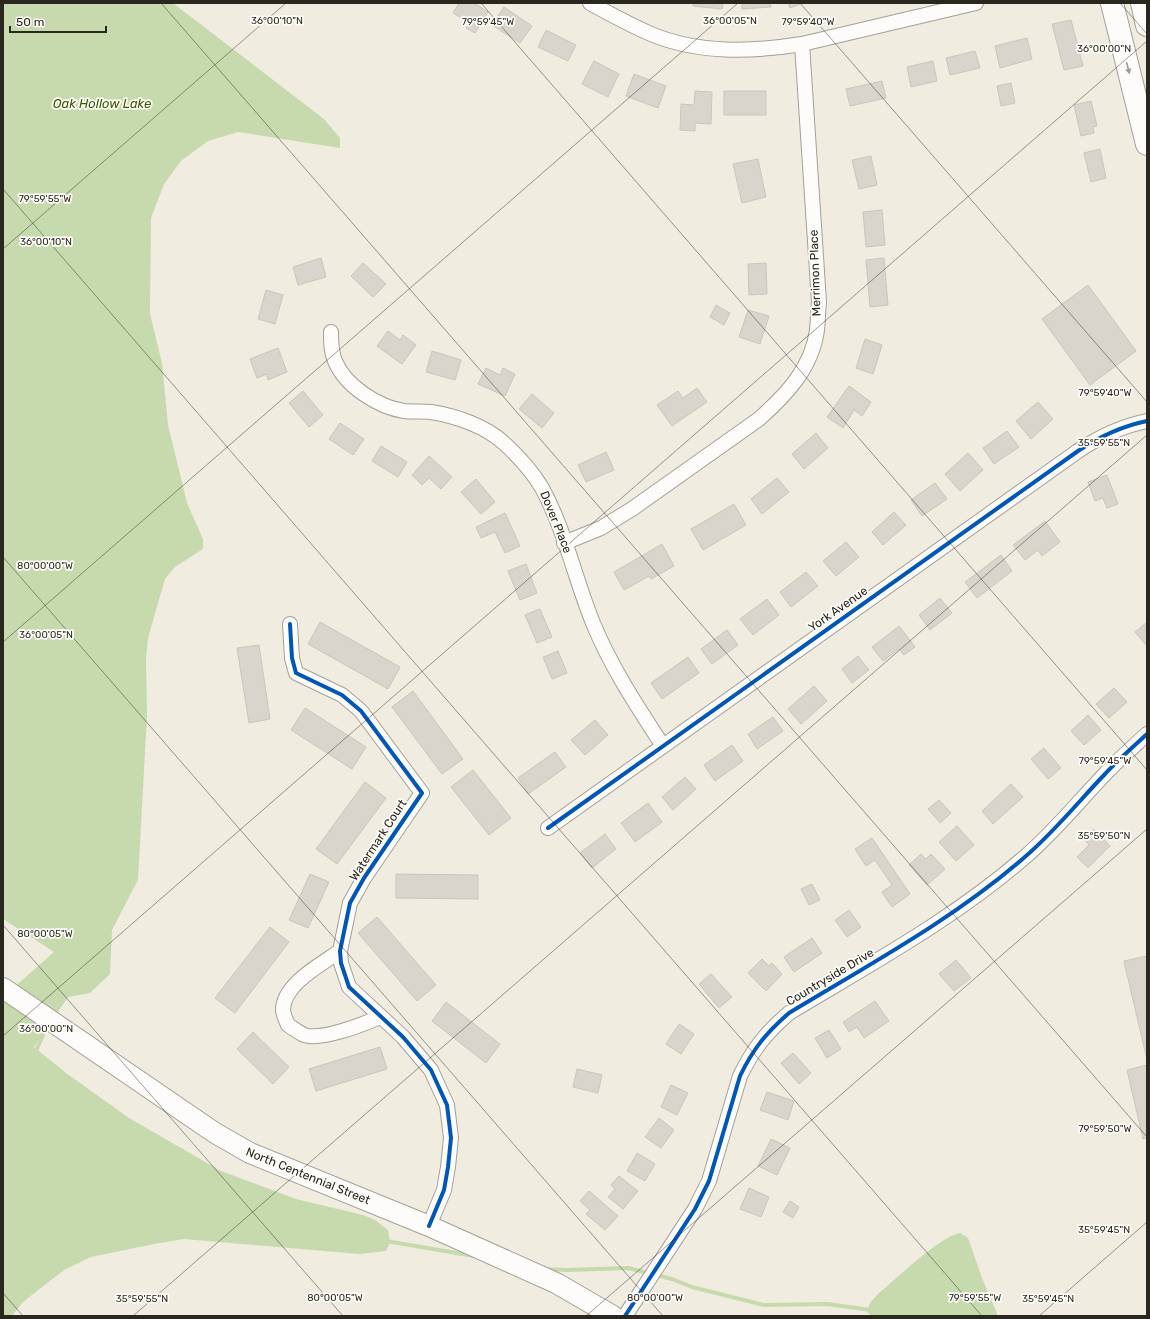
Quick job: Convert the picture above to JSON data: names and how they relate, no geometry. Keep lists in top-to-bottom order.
{
  "streets": {
    "street": [
      "Merrimon Place",
      "Dover Place",
      "York Avenue",
      "Watermark Court",
      "Countryside Drive",
      "North Centennial Street"
    ]
  },
  "crossings": [
    ["Merrimon Place", "Dover Place"],
    ["Dover Place", "York Avenue"],
    ["Watermark Court", "North Centennial Street"]
  ],
  "water": ["Oak Hollow Lake"],
  "scale_bar": "50 m",
  "coordinates": [
    "36°00'10\"N",
    "36°00'05\"N",
    "79°59'45\"W",
    "79°59'40\"W",
    "36°00'00\"N",
    "79°59'55\"W",
    "35°59'55\"N",
    "80°00'00\"W",
    "35°59'50\"N",
    "80°00'05\"W",
    "79°59'50\"W",
    "35°59'45\"N"
  ]
}
